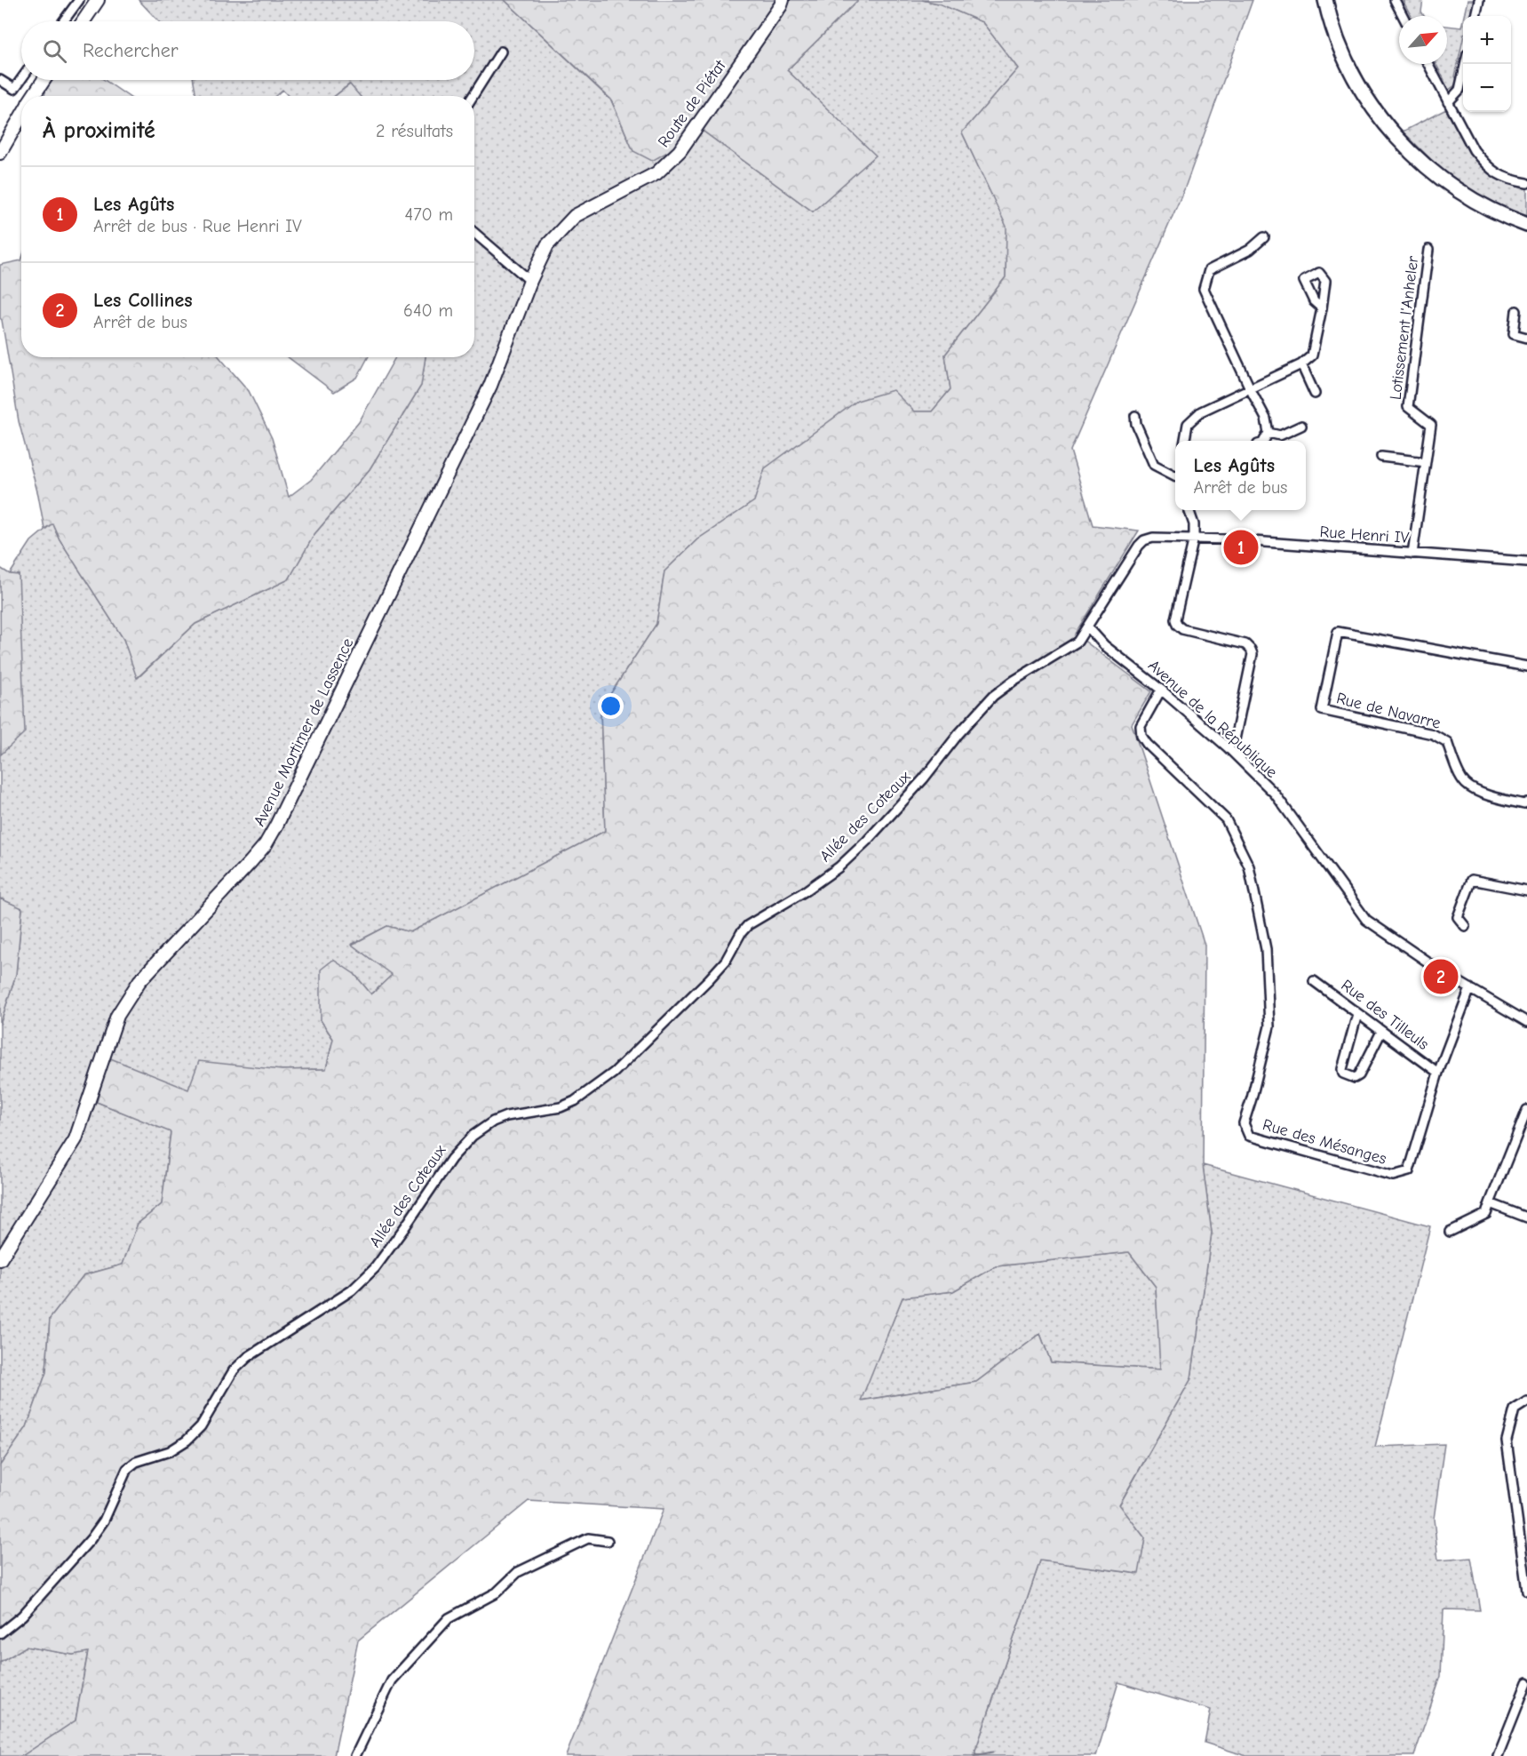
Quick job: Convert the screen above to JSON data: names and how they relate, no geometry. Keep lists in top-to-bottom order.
{
  "streets": {
    "street": [
      "Route de Piétat",
      "Lotissement l'Anheler",
      "Rue Henri IV",
      "Rue de Navarre",
      "Avenue de la République",
      "Avenue Mortimer de Lassence",
      "Allée des Coteaux",
      "Rue des Tilleuls",
      "Rue des Mésanges"
    ]
  },
  "crossings": [
    ["Route de Piétat", "Avenue Mortimer de Lassence"],
    ["Lotissement l'Anheler", "Rue Henri IV"],
    ["Rue Henri IV", "Avenue de la République"],
    ["Rue Henri IV", "Allée des Coteaux"],
    ["Avenue de la République", "Allée des Coteaux"],
    ["Avenue de la République", "Rue des Mésanges"],
    ["Rue des Tilleuls", "Rue des Mésanges"]
  ],
  "north": "top right",
  "page": {
    "map_buttons": ["+", "−"],
    "search": "Rechercher",
    "heading": ["À proximité", "2 résultats"],
    "list": [
      {
        "mark": "1",
        "name": "Les Agûts",
        "note": "Arrêt de bus · Rue Henri IV",
        "value": "470 m"
      },
      {
        "mark": "2",
        "name": "Les Collines",
        "note": "Arrêt de bus",
        "value": "640 m"
      }
    ],
    "popup": ["Les Agûts", "Arrêt de bus"],
    "pins": ["1", "2"]
  }
}
